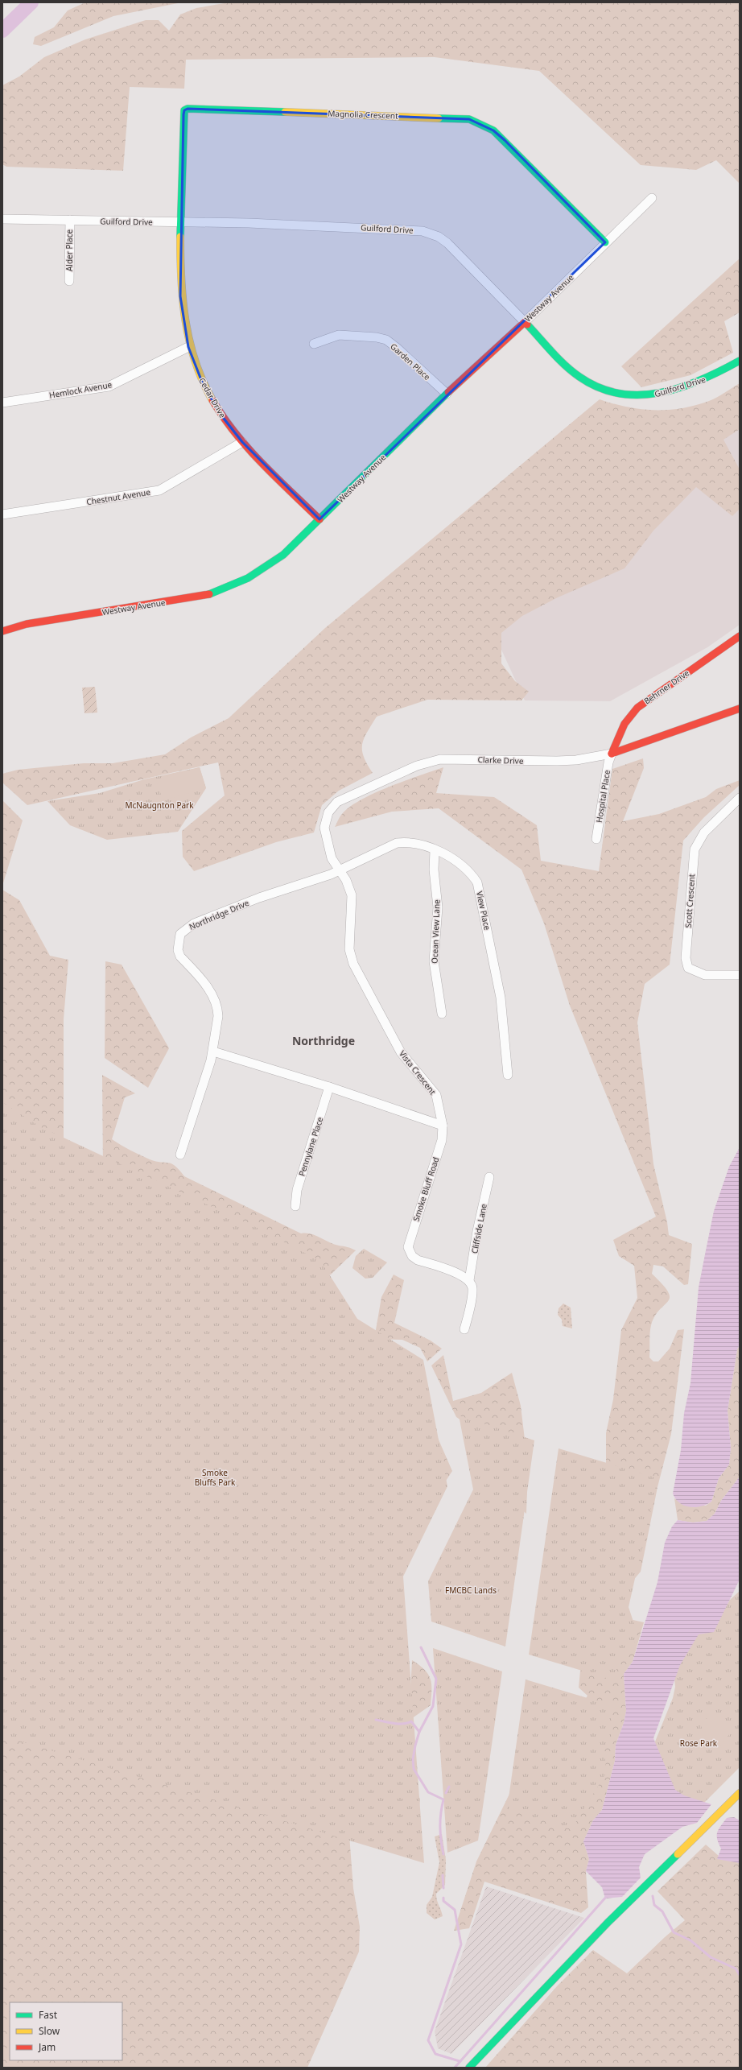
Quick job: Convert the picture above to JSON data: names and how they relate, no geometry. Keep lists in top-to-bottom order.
{
  "streets": {
    "street": [
      "Magnolia Crescent",
      "Guilford Drive",
      "Alder Place",
      "Westway Avenue",
      "Garden Place",
      "Hemlock Avenue",
      "Cedar Drive",
      "Chestnut Avenue",
      "Behrner Drive",
      "Clarke Drive",
      "Hospital Place",
      "Scott Crescent",
      "View Place",
      "Northridge Drive",
      "Ocean View Lane",
      "Vista Crescent",
      "Pennylane Place",
      "Smoke Bluff Road",
      "Cliffside Lane"
    ]
  },
  "crossings": [
    ["Magnolia Crescent", "Guilford Drive"],
    ["Magnolia Crescent", "Westway Avenue"],
    ["Magnolia Crescent", "Cedar Drive"],
    ["Guilford Drive", "Alder Place"],
    ["Guilford Drive", "Westway Avenue"],
    ["Guilford Drive", "Cedar Drive"],
    ["Westway Avenue", "Garden Place"],
    ["Westway Avenue", "Cedar Drive"],
    ["Hemlock Avenue", "Cedar Drive"],
    ["Cedar Drive", "Chestnut Avenue"],
    ["Behrner Drive", "Clarke Drive"],
    ["Behrner Drive", "Hospital Place"],
    ["Clarke Drive", "Hospital Place"],
    ["Clarke Drive", "View Place"],
    ["Clarke Drive", "Northridge Drive"],
    ["Clarke Drive", "Vista Crescent"],
    ["View Place", "Northridge Drive"],
    ["View Place", "Ocean View Lane"],
    ["View Place", "Vista Crescent"],
    ["Northridge Drive", "Vista Crescent"],
    ["Vista Crescent", "Smoke Bluff Road"],
    ["Smoke Bluff Road", "Cliffside Lane"]
  ],
  "districts": ["Northridge"],
  "parks": [
    "McNaugnton Park",
    "Smoke Bluffs Park",
    "FMCBC Lands",
    "Rose Park"
  ],
  "legend": ["Fast", "Slow", "Jam"]
}
